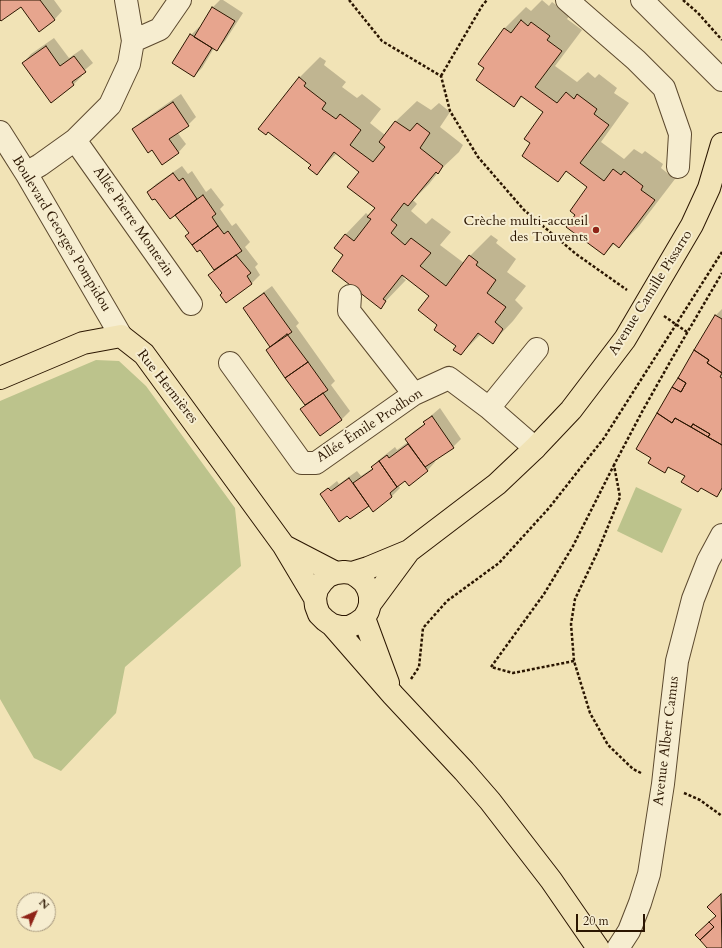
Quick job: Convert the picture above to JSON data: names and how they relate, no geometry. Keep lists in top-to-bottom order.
{
  "streets": {
    "main road": ["Avenue Camille Pissarro", "Rue Hermières"],
    "street": [
      "Allée Pierre Montezin",
      "Boulevard Georges Pompidou",
      "Allée Émile Prodhon",
      "Avenue Albert Camus"
    ]
  },
  "crossings": [
    ["Boulevard Georges Pompidou", "Rue Hermières"],
    ["Avenue Camille Pissarro", "Rue Hermières"],
    ["Avenue Camille Pissarro", "Allée Émile Prodhon"]
  ],
  "places": ["Crèche multi-accueil des Touvents"],
  "scale_bar": "20 m",
  "north": "top right"
}
